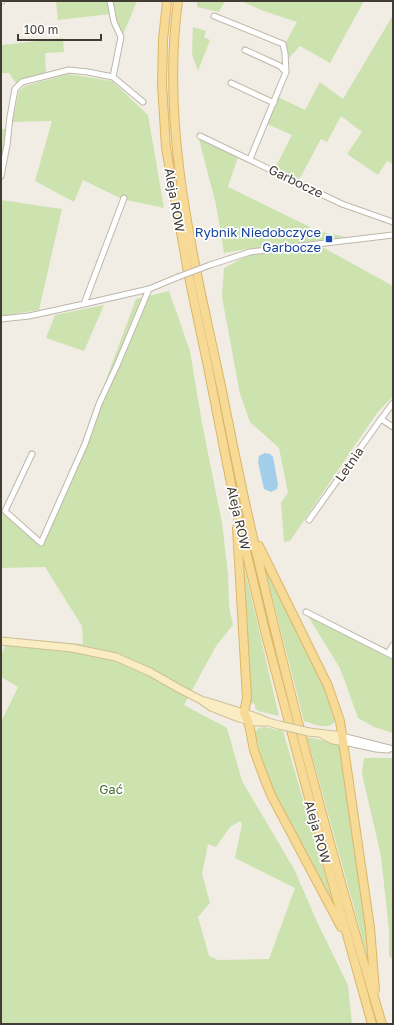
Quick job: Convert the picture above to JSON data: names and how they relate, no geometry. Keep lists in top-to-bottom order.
{
  "streets": {
    "main road": ["Aleja ROW"],
    "street": ["Garbocze", "Letnia"]
  },
  "parks": ["Gać"],
  "places": {
    "transit": ["Rybnik Niedobczyce Garbocze"]
  },
  "scale_bar": "100 m"
}
